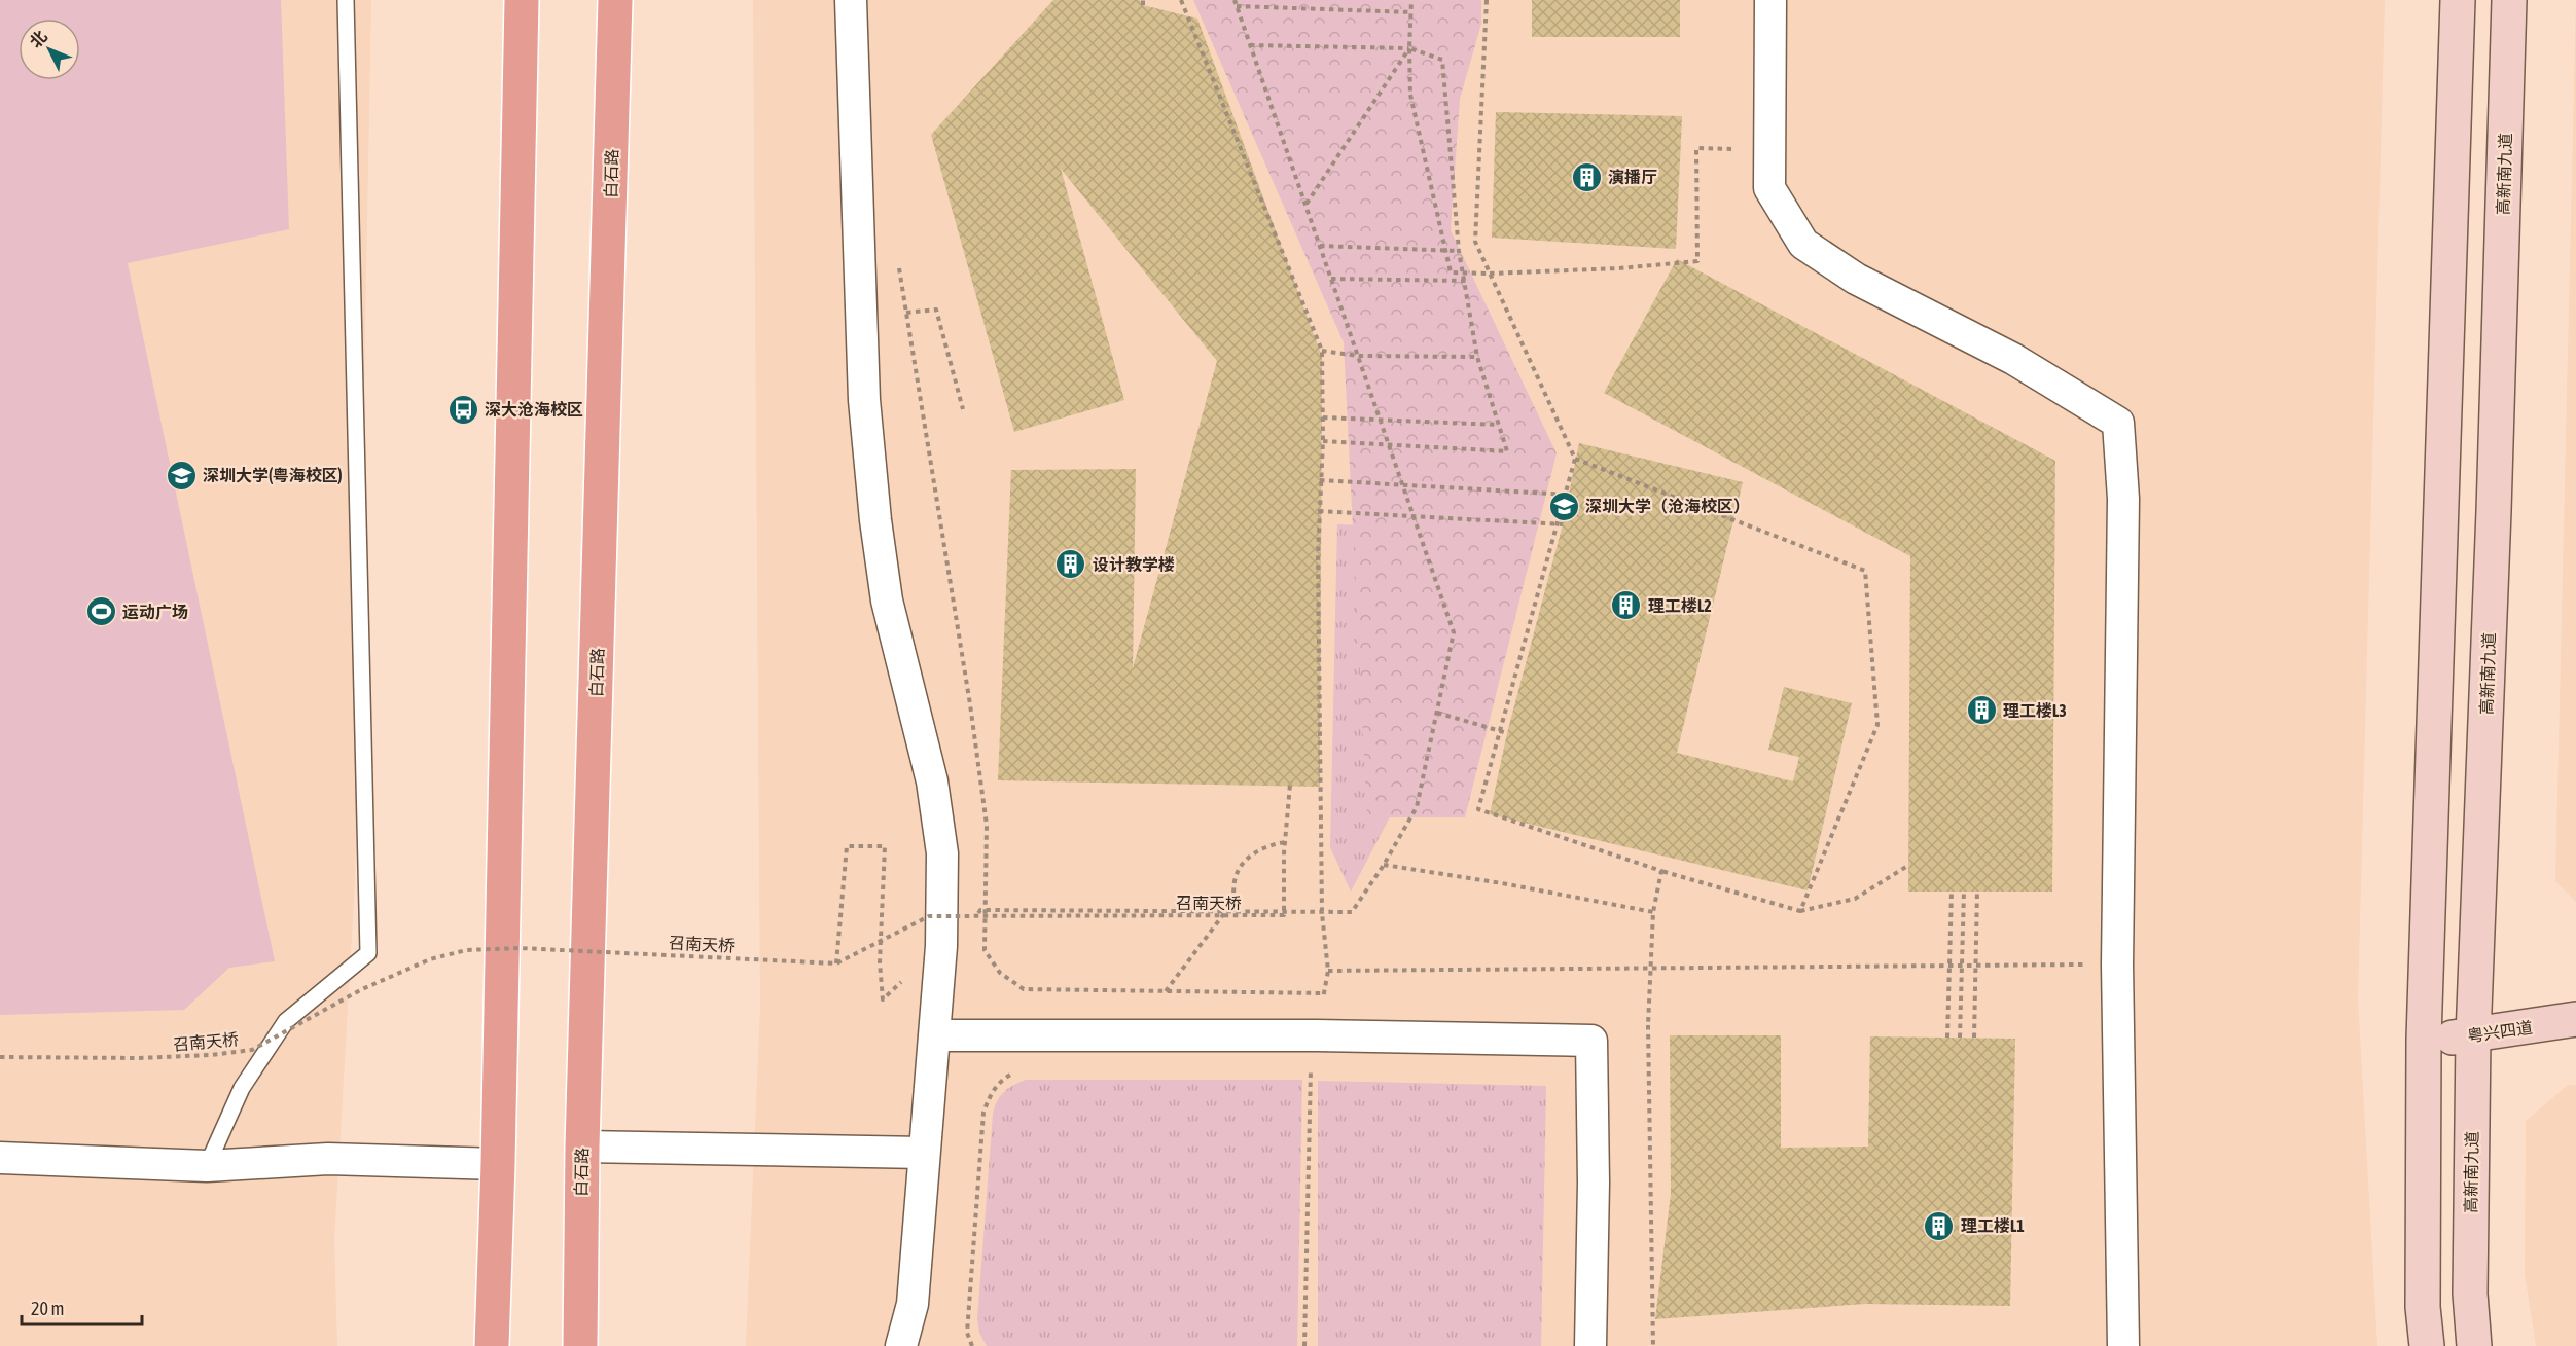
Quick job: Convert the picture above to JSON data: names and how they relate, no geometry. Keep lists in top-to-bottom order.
{
  "streets": {
    "main road": ["白石路"],
    "street": ["高新南九道", "粤兴四道"],
    "path": ["召南天桥"]
  },
  "crossings": [
    ["高新南九道", "粤兴四道"]
  ],
  "places": {
    "building": [
      "演播厅",
      "设计教学楼",
      "理工楼L2",
      "理工楼L3",
      "理工楼L1"
    ],
    "bus stop": ["深大沧海校区"],
    "school or university": ["深圳大学(粤海校区)", "深圳大学（沧海校区）"],
    "sports": ["运动广场"]
  },
  "scale_bar": "20 m",
  "north": "top left"
}
